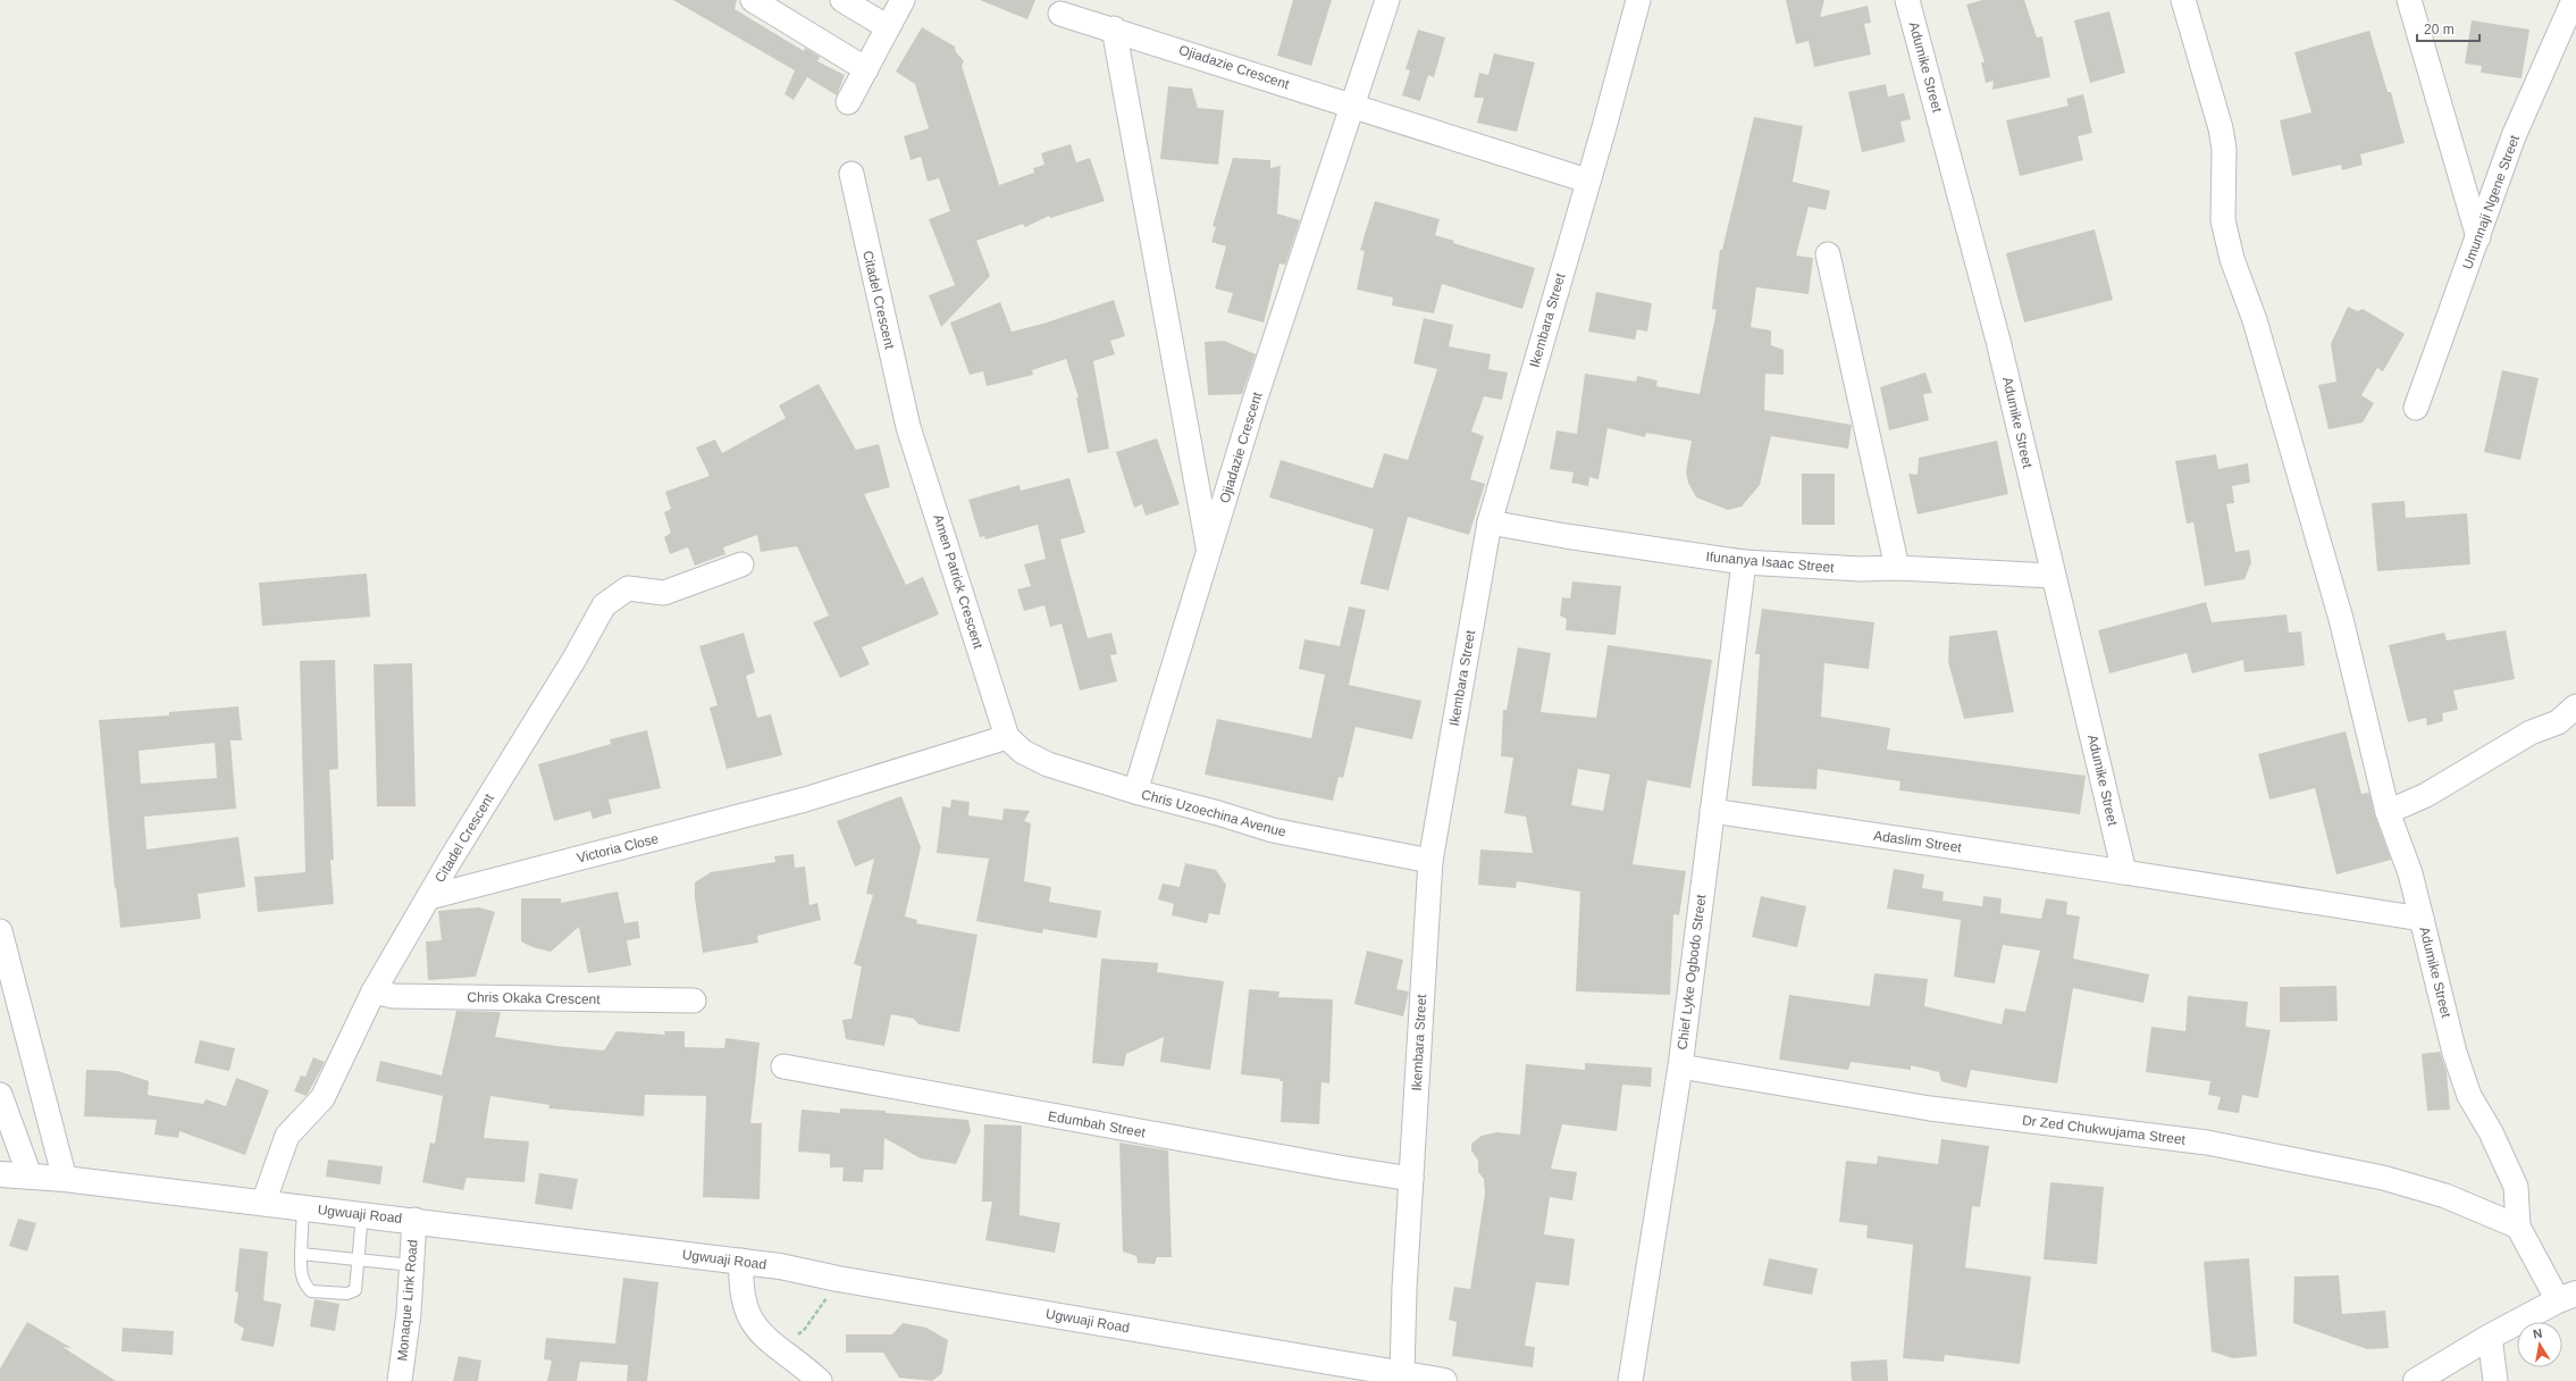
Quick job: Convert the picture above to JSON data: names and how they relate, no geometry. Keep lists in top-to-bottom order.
{
  "streets": {
    "main road": ["Ugwuaji Road"],
    "street": [
      "Ojiadazie Crescent",
      "Adumike Street",
      "Umunnaji Ngene Street",
      "Citadel Crescent",
      "Ikembara Street",
      "Ifunanya Isaac Street",
      "Amen Patrick Crescent",
      "Chris Uzoechina Avenue",
      "Adaslim Street",
      "Victoria Close",
      "Chief Lyke Ogbodo Street",
      "Chris Okaka Crescent",
      "Edumbah Street",
      "Dr Zed Chukwujama Street",
      "Monaque Link Road"
    ]
  },
  "crossings": [
    ["Ojiadazie Crescent", "Ikembara Street"],
    ["Ojiadazie Crescent", "Chris Uzoechina Avenue"],
    ["Adumike Street", "Ifunanya Isaac Street"],
    ["Adumike Street", "Adaslim Street"],
    ["Adumike Street", "Dr Zed Chukwujama Street"],
    ["Citadel Crescent", "Amen Patrick Crescent"],
    ["Citadel Crescent", "Victoria Close"],
    ["Citadel Crescent", "Chris Okaka Crescent"],
    ["Citadel Crescent", "Ugwuaji Road"],
    ["Ikembara Street", "Ifunanya Isaac Street"],
    ["Ikembara Street", "Chris Uzoechina Avenue"],
    ["Ikembara Street", "Edumbah Street"],
    ["Ikembara Street", "Ugwuaji Road"],
    ["Ifunanya Isaac Street", "Chief Lyke Ogbodo Street"],
    ["Amen Patrick Crescent", "Chris Uzoechina Avenue"],
    ["Amen Patrick Crescent", "Victoria Close"],
    ["Chris Uzoechina Avenue", "Victoria Close"],
    ["Adaslim Street", "Chief Lyke Ogbodo Street"],
    ["Chief Lyke Ogbodo Street", "Dr Zed Chukwujama Street"],
    ["Ugwuaji Road", "Monaque Link Road"]
  ],
  "scale_bar": "20 m",
  "north": "top"
}
